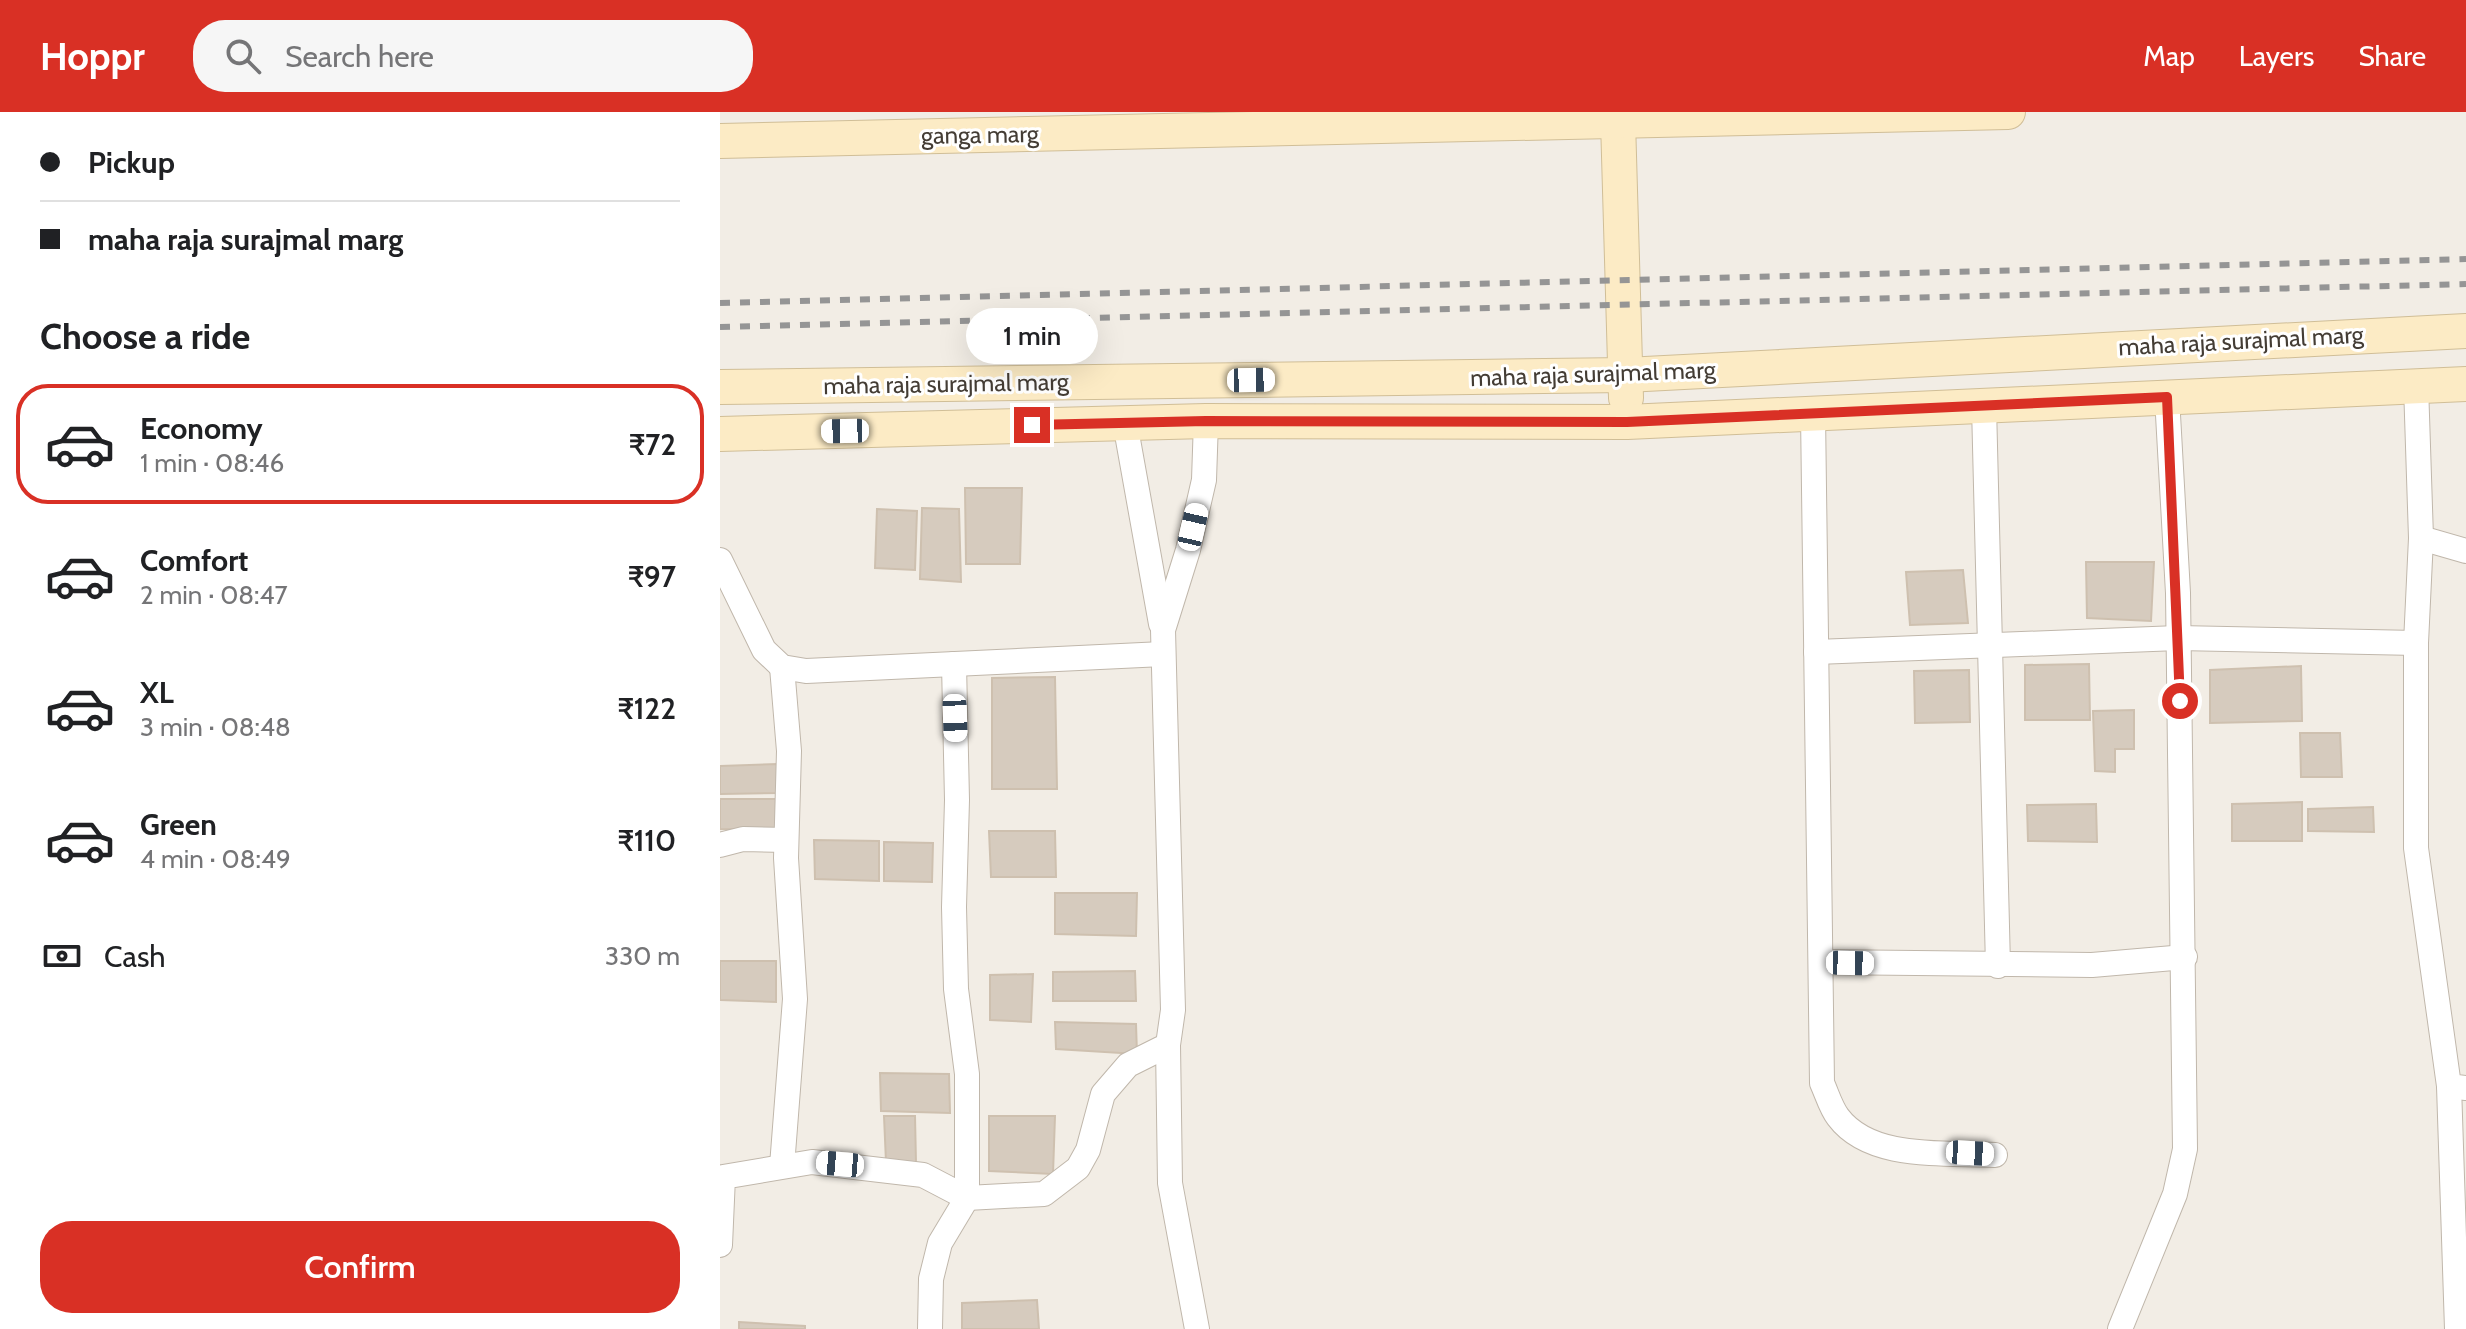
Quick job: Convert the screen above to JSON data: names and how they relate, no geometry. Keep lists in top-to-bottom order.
{
  "streets": {
    "street": ["ganga marg", "maha raja surajmal marg"]
  },
  "page": {
    "header": "Hoppr",
    "search": "Search here",
    "nav": ["Map", "Layers", "Share"],
    "banner": ["Pickup", "maha raja surajmal marg"],
    "heading": "Choose a ride",
    "bubble": "1 min",
    "list": [
      {
        "name": "Economy",
        "note": "1 min · 08:46",
        "value": "₹72"
      },
      {
        "name": "Comfort",
        "note": "2 min · 08:47",
        "value": "₹97"
      },
      {
        "name": "XL",
        "note": "3 min · 08:48",
        "value": "₹122"
      },
      {
        "name": "Green",
        "note": "4 min · 08:49",
        "value": "₹110"
      }
    ],
    "pay": ["Cash", "330 m"],
    "buttons": "Confirm"
  }
}
